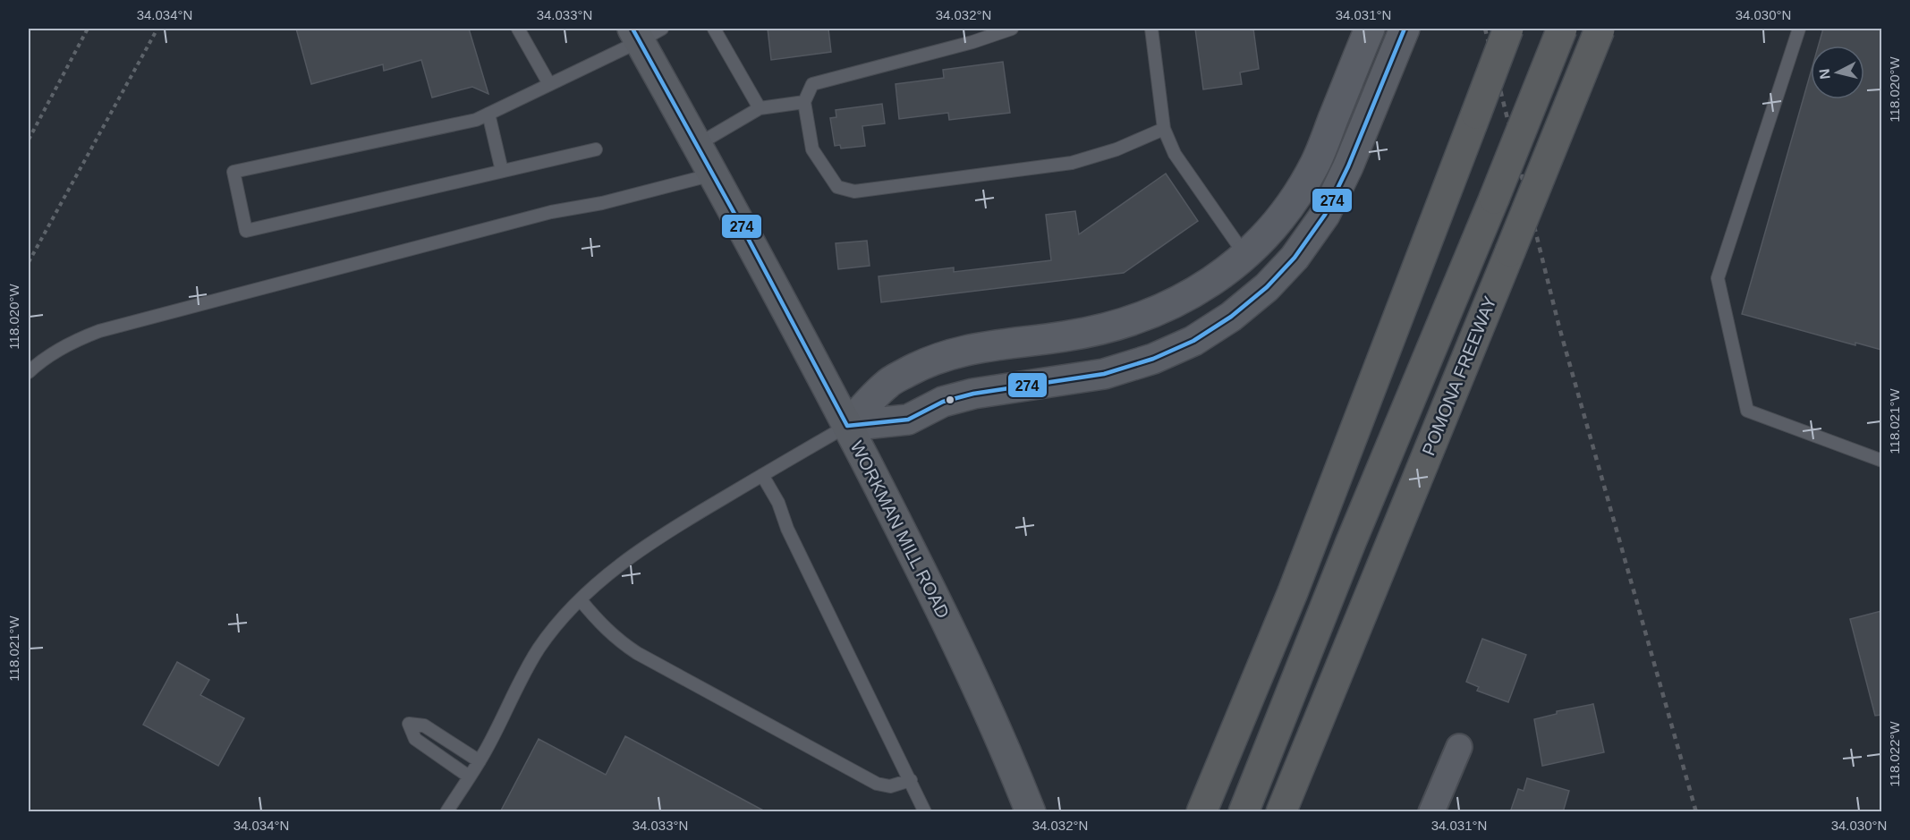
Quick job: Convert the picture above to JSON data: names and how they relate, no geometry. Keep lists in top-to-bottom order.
{
  "streets": {
    "highway": ["POMONA FREEWAY"],
    "main road": ["WORKMAN MILL ROAD"]
  },
  "lines": ["transit line 274"],
  "north": "left",
  "coordinates": [
    "34.034°N",
    "34.033°N",
    "34.032°N",
    "34.031°N",
    "34.030°N",
    "118.020°W",
    "118.021°W",
    "118.022°W"
  ]
}
